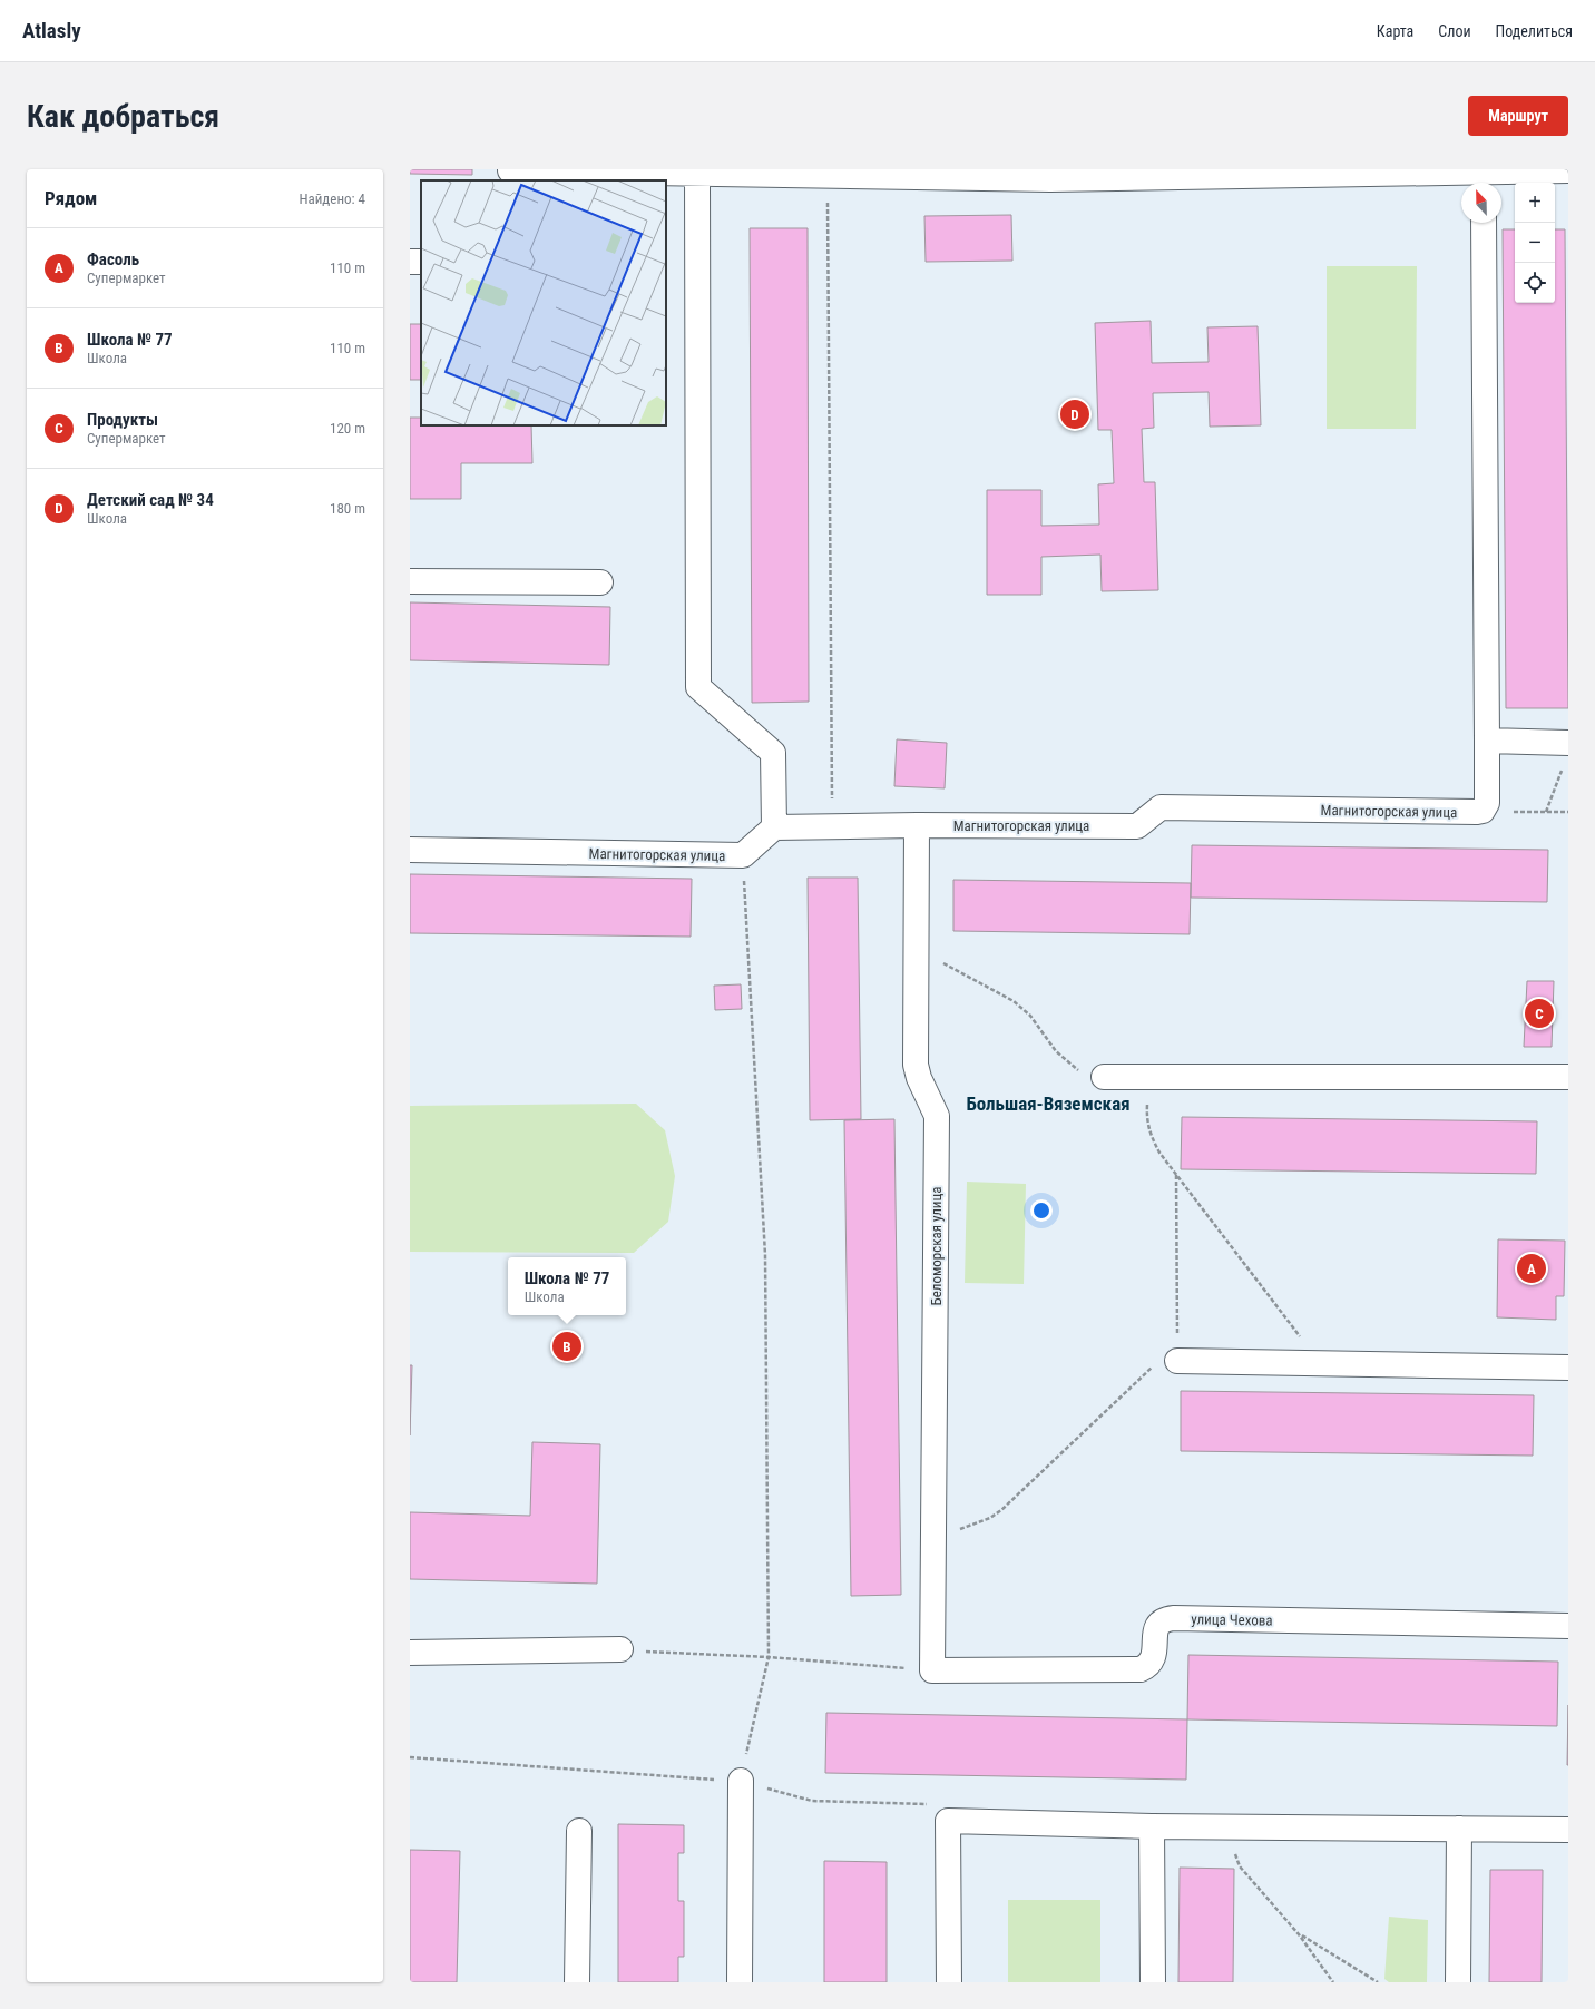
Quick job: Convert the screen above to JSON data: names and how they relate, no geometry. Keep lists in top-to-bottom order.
{
  "streets": {
    "street": ["Магнитогорская улица", "Беломорская улица", "улица Чехова"]
  },
  "crossings": [
    ["Магнитогорская улица", "Беломорская улица"],
    ["Беломорская улица", "улица Чехова"]
  ],
  "districts": ["Большая-Вяземская"],
  "north": "top",
  "page": {
    "header": "Atlasly",
    "nav": ["Карта", "Слои", "Поделиться"],
    "buttons": "Маршрут",
    "title": "Как добраться",
    "heading": ["Рядом", "Найдено: 4"],
    "map_buttons": ["+", "−"],
    "list": [
      {
        "mark": "A",
        "name": "Фасоль",
        "note": "Супермаркет",
        "value": "110 m"
      },
      {
        "mark": "B",
        "name": "Школа № 77",
        "note": "Школа",
        "value": "110 m"
      },
      {
        "mark": "C",
        "name": "Продукты",
        "note": "Супермаркет",
        "value": "120 m"
      },
      {
        "mark": "D",
        "name": "Детский сад № 34",
        "note": "Школа",
        "value": "180 m"
      }
    ],
    "pins": [
      "D",
      "C",
      "A",
      "B"
    ],
    "popup": ["Школа № 77", "Школа"]
  }
}
